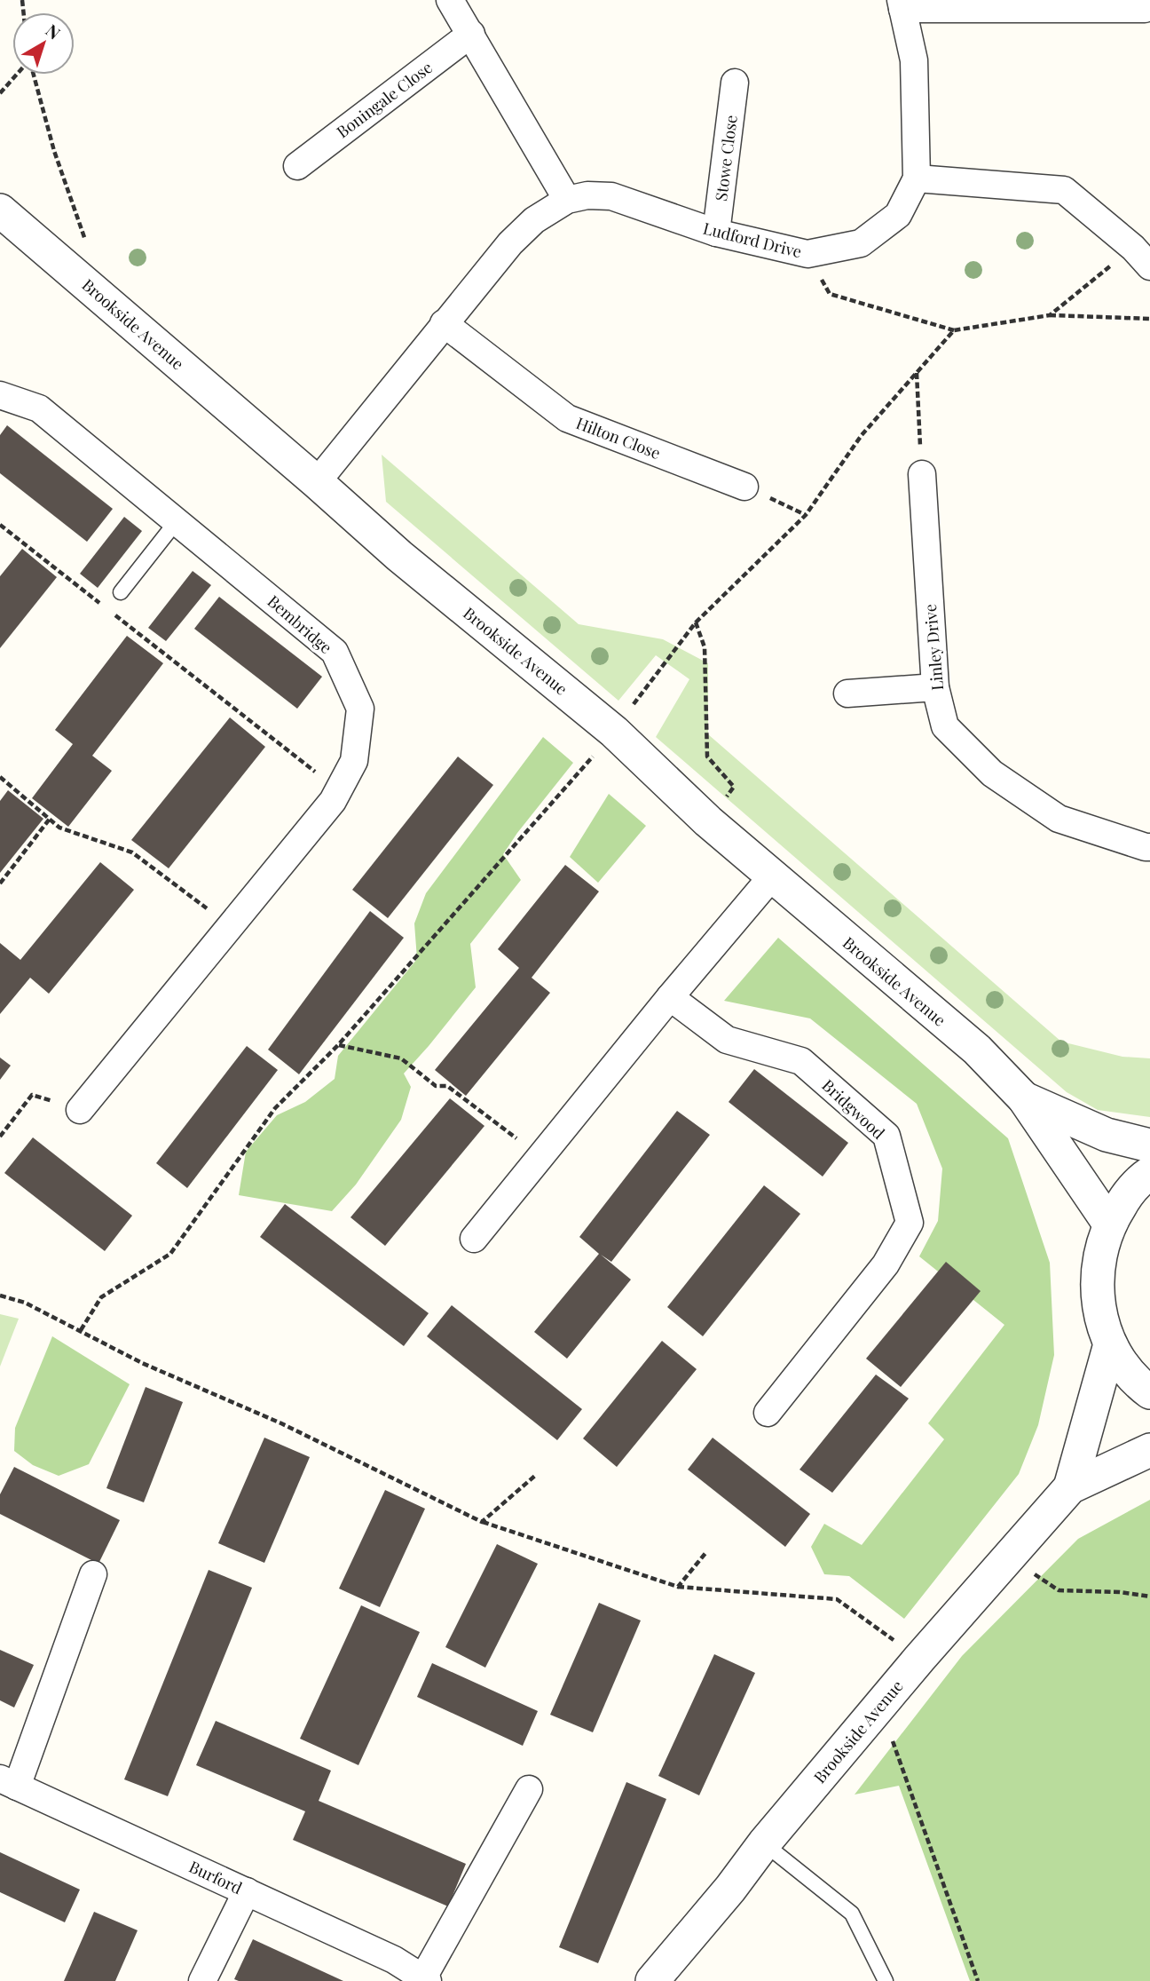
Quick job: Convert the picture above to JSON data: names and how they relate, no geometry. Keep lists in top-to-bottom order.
{
  "streets": {
    "street": [
      "Boningale Close",
      "Stowe Close",
      "Ludford Drive",
      "Brookside Avenue",
      "Hilton Close",
      "Bembridge",
      "Linley Drive",
      "Bridgwood",
      "Burford"
    ]
  },
  "crossings": [
    ["Stowe Close", "Ludford Drive"],
    ["Ludford Drive", "Brookside Avenue"],
    ["Ludford Drive", "Hilton Close"]
  ],
  "north": "top right"
}
